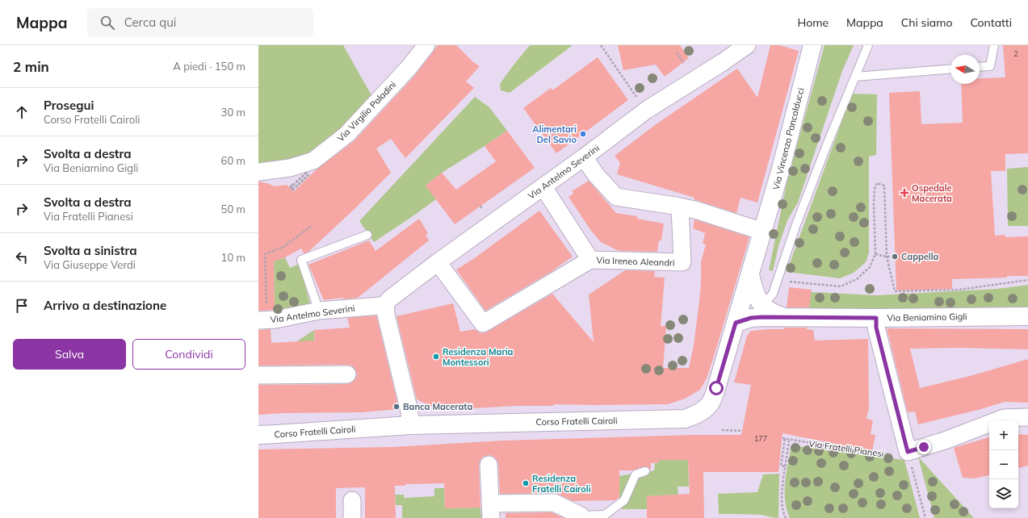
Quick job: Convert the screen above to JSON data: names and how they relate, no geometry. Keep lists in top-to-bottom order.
{
  "streets": {
    "main road": ["Via Vincenzo Pancalducci", "Via Beniamino Gigli", "Corso Fratelli Cairoli"],
    "street": ["Via Virgilio Paladini", "Via Antelmo Severini", "Via Ireneo Aleandri"],
    "path": ["Via Fratelli Pianesi"]
  },
  "crossings": [
    ["Via Vincenzo Pancalducci", "Corso Fratelli Cairoli"],
    ["Via Antelmo Severini", "Via Ireneo Aleandri"],
    ["Via Beniamino Gigli", "Corso Fratelli Cairoli"]
  ],
  "places": {
    "other": [
      "Alimentari Del Savio",
      "Cappella",
      "Residenza Maria Montessori",
      "Banca Macerata",
      "Residenza Fratelli Cairoli"
    ],
    "health": ["Ospedale Macerata"]
  },
  "house_numbers": ["2", "177"],
  "north": "left",
  "page": {
    "header": "Mappa",
    "search": "Cerca qui",
    "nav": [
      "Home",
      "Mappa",
      "Chi siamo",
      "Contatti"
    ],
    "heading": ["2 min", "A piedi · 150 m"],
    "list": [
      ["Prosegui", "Corso Fratelli Cairoli", "30 m"],
      ["Svolta a destra", "Via Beniamino Gigli", "60 m"],
      ["Svolta a destra", "Via Fratelli Pianesi", "50 m"],
      ["Svolta a sinistra", "Via Giuseppe Verdi", "10 m"],
      "Arrivo a destinazione"
    ],
    "buttons": ["Salva", "Condividi"],
    "map_buttons": ["+", "−"]
  }
}
